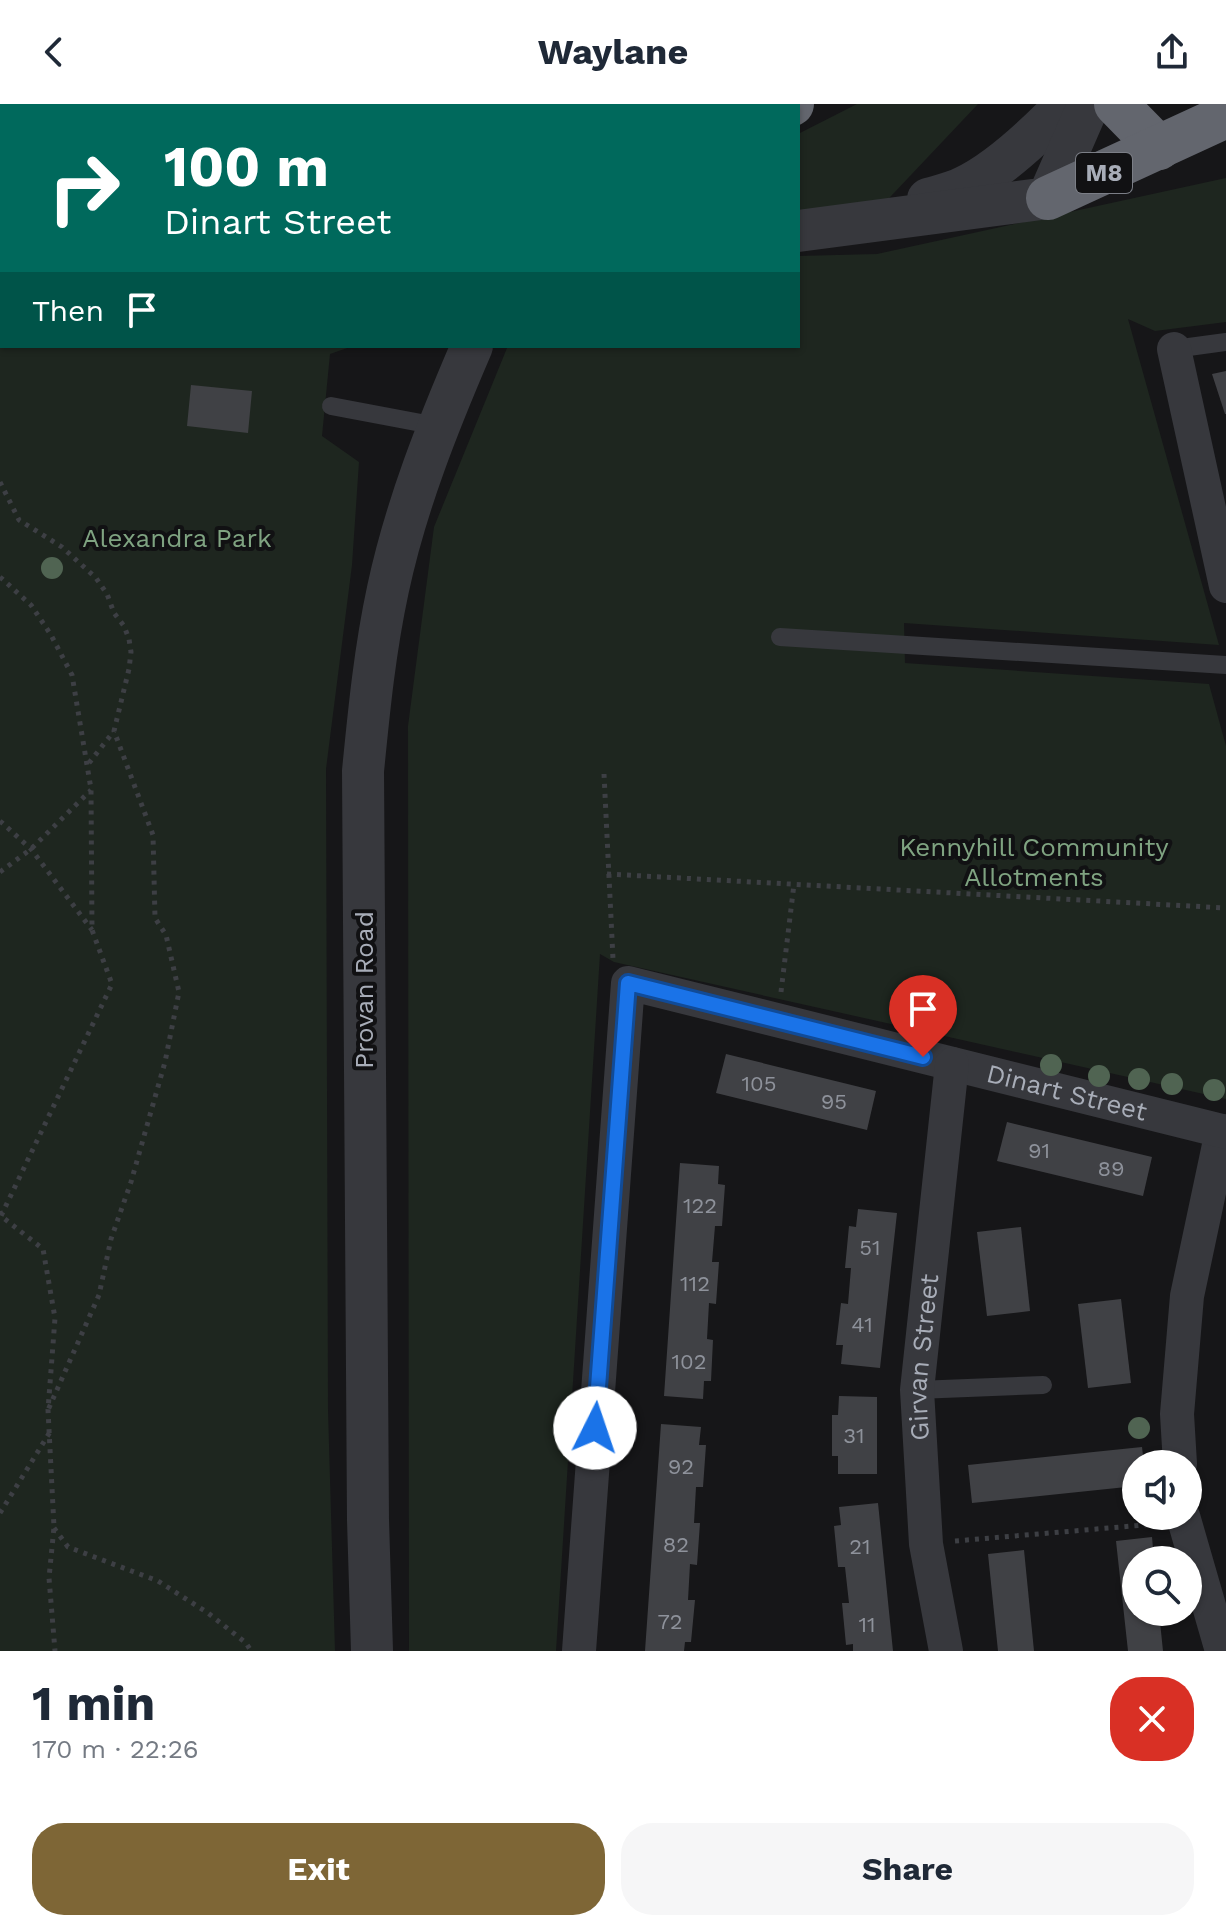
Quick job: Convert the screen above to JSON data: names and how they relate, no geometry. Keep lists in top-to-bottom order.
{
  "streets": {
    "highway": ["M8"],
    "street": ["Provan Road", "Dinart Street", "Girvan Street"]
  },
  "crossings": [
    ["Dinart Street", "Girvan Street"]
  ],
  "parks": ["Alexandra Park", "Kennyhill Community Allotments"],
  "house_numbers": [
    "105",
    "95",
    "91",
    "89",
    "122",
    "51",
    "112",
    "41",
    "102",
    "31",
    "92",
    "82",
    "21",
    "72",
    "11"
  ],
  "page": {
    "header": "Waylane",
    "turn": ["100 m", "Dinart Street"],
    "then": "Then",
    "heading": ["1 min", "170 m · 22:26"],
    "buttons": ["Exit", "Share"]
  }
}
